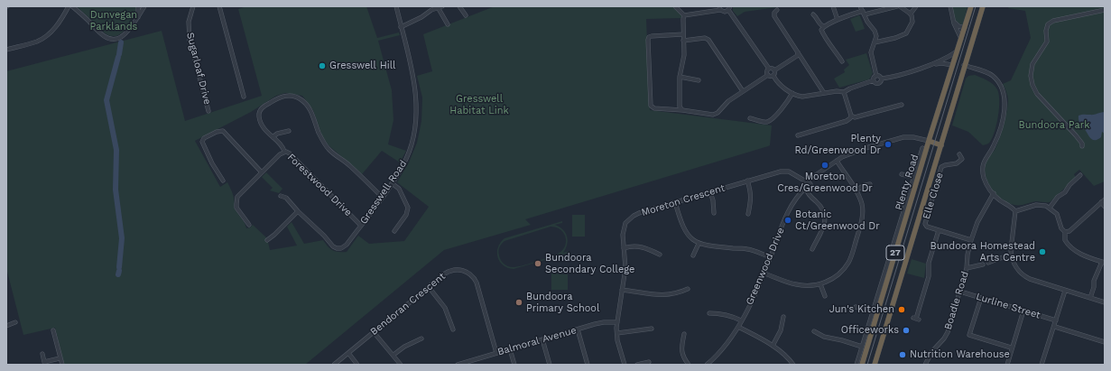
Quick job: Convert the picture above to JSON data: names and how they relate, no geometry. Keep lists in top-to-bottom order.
{
  "streets": {
    "highway": ["Plenty Road", "27"],
    "street": [
      "Sugarloaf Drive",
      "Forestwood Drive",
      "Gresswell Road",
      "Elle Close",
      "Moreton Crescent",
      "Greenwood Drive",
      "Boadle Road",
      "Bendoran Crescent",
      "Lurline Street",
      "Balmoral Avenue"
    ]
  },
  "crossings": [
    ["Plenty Road", "Greenwood Drive"],
    ["Forestwood Drive", "Gresswell Road"],
    ["Elle Close", "Boadle Road"],
    ["Moreton Crescent", "Greenwood Drive"],
    ["Moreton Crescent", "Balmoral Avenue"],
    ["Boadle Road", "Lurline Street"],
    ["Bendoran Crescent", "Balmoral Avenue"]
  ],
  "parks": ["Dunvegan Parklands", "Gresswell Habitat Link", "Bundoora Park"],
  "places": [
    "Gresswell Hill",
    "Plenty Rd/Greenwood Dr",
    "Moreton Cres/Greenwood Dr",
    "Botanic Ct/Greenwood Dr",
    "Bundoora Homestead Arts Centre",
    "Bundoora Secondary College",
    "Bundoora Primary School",
    "Jun's Kitchen",
    "Officeworks",
    "Nutrition Warehouse"
  ]
}
